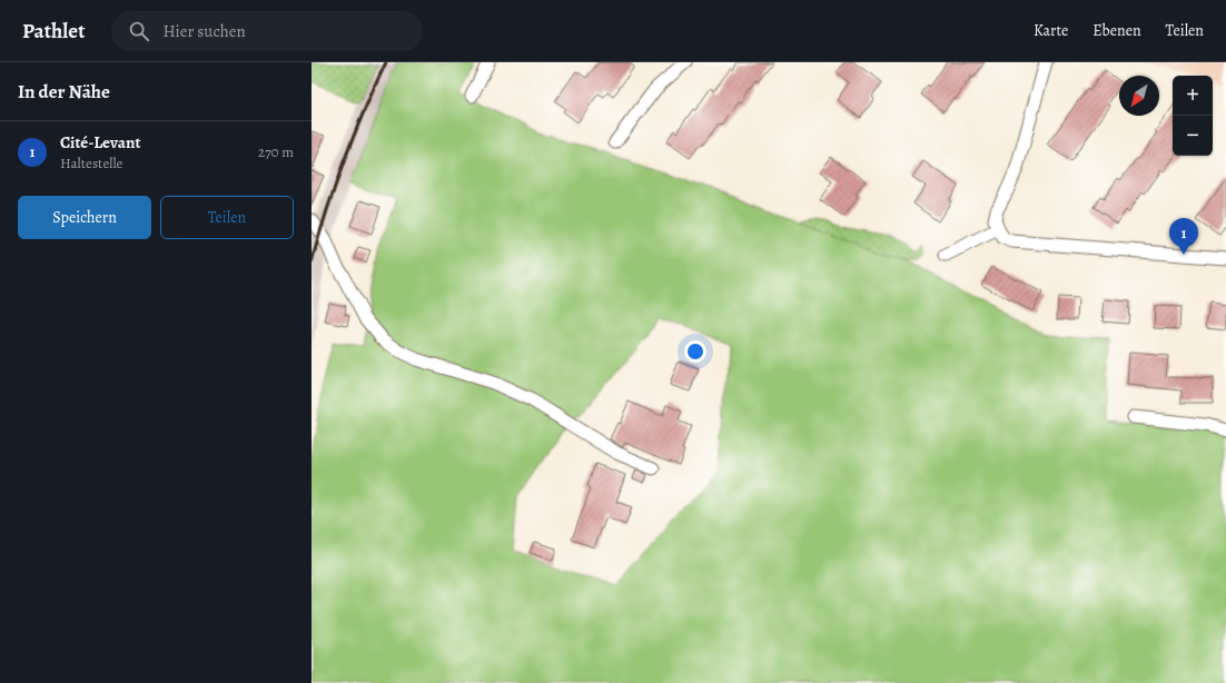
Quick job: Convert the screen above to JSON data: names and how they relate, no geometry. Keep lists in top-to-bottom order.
{
  "north": "bottom left",
  "page": {
    "header": "Pathlet",
    "search": "Hier suchen",
    "nav": ["Karte", "Ebenen", "Teilen"],
    "heading": "In der Nähe",
    "map_buttons": ["+", "−"],
    "list": [
      {
        "mark": "1",
        "name": "Cité-Levant",
        "note": "Haltestelle",
        "value": "270 m"
      }
    ],
    "buttons": ["Speichern", "Teilen"],
    "pins": "1"
  }
}
